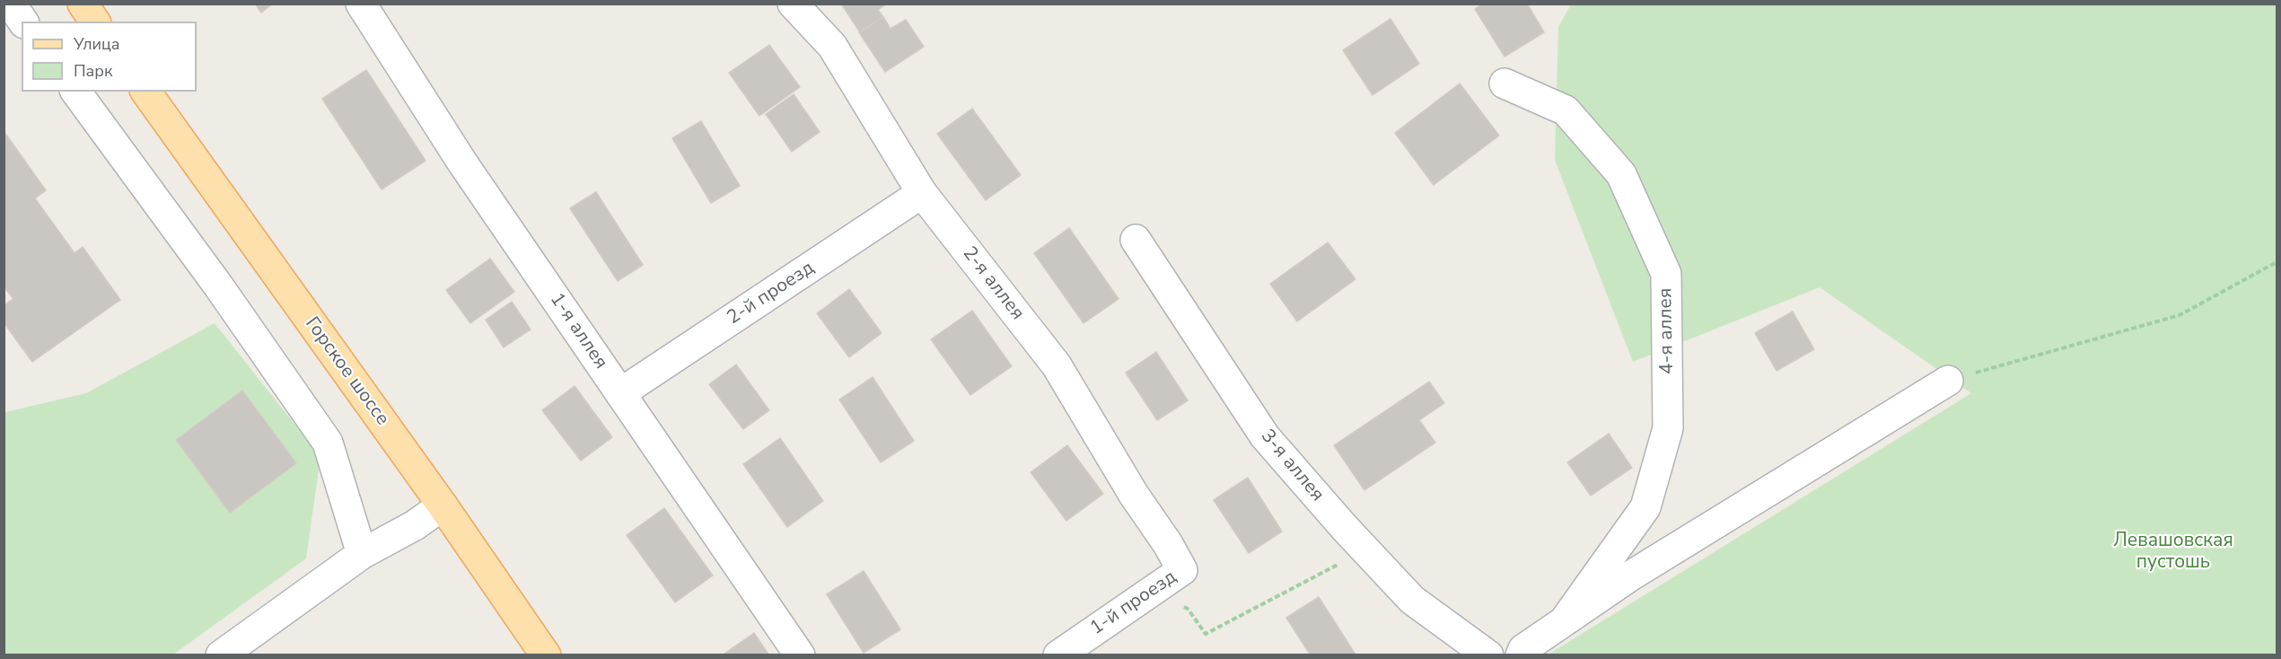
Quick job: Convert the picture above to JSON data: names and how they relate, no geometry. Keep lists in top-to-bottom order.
{
  "streets": {
    "main road": ["Горское шоссе"],
    "street": [
      "2-я аллея",
      "2-й проезд",
      "1-я аллея",
      "4-я аллея",
      "3-я аллея",
      "1-й проезд"
    ]
  },
  "crossings": [
    ["2-я аллея", "2-й проезд"],
    ["2-я аллея", "1-й проезд"],
    ["2-й проезд", "1-я аллея"]
  ],
  "parks": ["Левашовская пустошь"],
  "legend": ["Улица", "Парк"]
}
